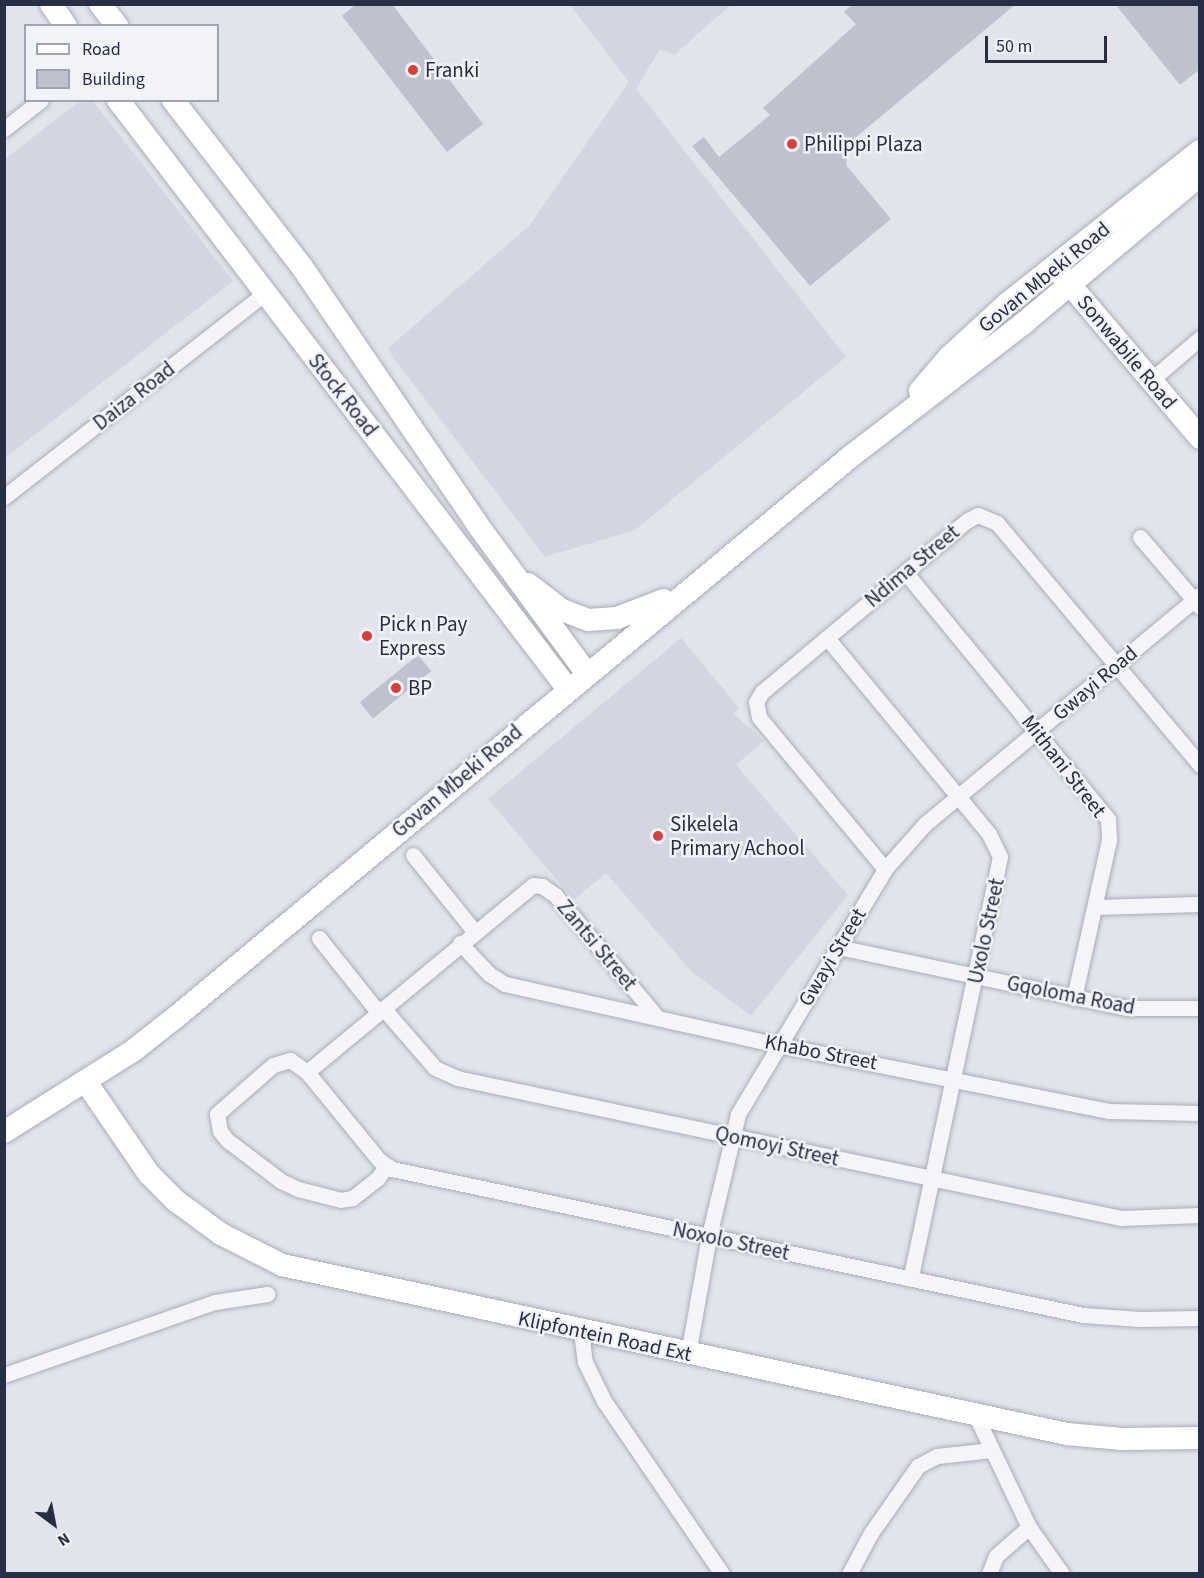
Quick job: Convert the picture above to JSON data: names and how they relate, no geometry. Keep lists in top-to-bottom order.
{
  "streets": {
    "main road": [
      "Govan Mbeki Road",
      "Sonwabile Road",
      "Stock Road",
      "Klipfontein Road Ext"
    ],
    "street": [
      "Daiza Road",
      "Ndima Street",
      "Gwayi Road",
      "Mithani Street",
      "Uxolo Street",
      "Zantsi Street",
      "Gwayi Street",
      "Gqoloma Road",
      "Khabo Street",
      "Qomoyi Street",
      "Noxolo Street"
    ]
  },
  "crossings": [
    ["Govan Mbeki Road", "Sonwabile Road"],
    ["Govan Mbeki Road", "Stock Road"],
    ["Govan Mbeki Road", "Klipfontein Road Ext"],
    ["Stock Road", "Daiza Road"],
    ["Ndima Street", "Gwayi Road"],
    ["Ndima Street", "Mithani Street"],
    ["Ndima Street", "Uxolo Street"],
    ["Ndima Street", "Gwayi Street"],
    ["Gwayi Road", "Mithani Street"],
    ["Gwayi Road", "Uxolo Street"],
    ["Gwayi Road", "Gwayi Street"],
    ["Mithani Street", "Gqoloma Road"],
    ["Uxolo Street", "Gqoloma Road"],
    ["Uxolo Street", "Khabo Street"],
    ["Uxolo Street", "Qomoyi Street"],
    ["Uxolo Street", "Noxolo Street"],
    ["Zantsi Street", "Khabo Street"],
    ["Zantsi Street", "Qomoyi Street"],
    ["Gwayi Street", "Gqoloma Road"],
    ["Gwayi Street", "Khabo Street"],
    ["Gwayi Street", "Qomoyi Street"],
    ["Gwayi Street", "Noxolo Street"],
    ["Gwayi Street", "Klipfontein Road Ext"]
  ],
  "places": [
    "Franki",
    "Philippi Plaza",
    "Pick n Pay Express",
    "BP",
    "Sikelela Primary Achool"
  ],
  "legend": ["Road", "Building"],
  "scale_bar": "50 m",
  "north": "bottom right"
}
